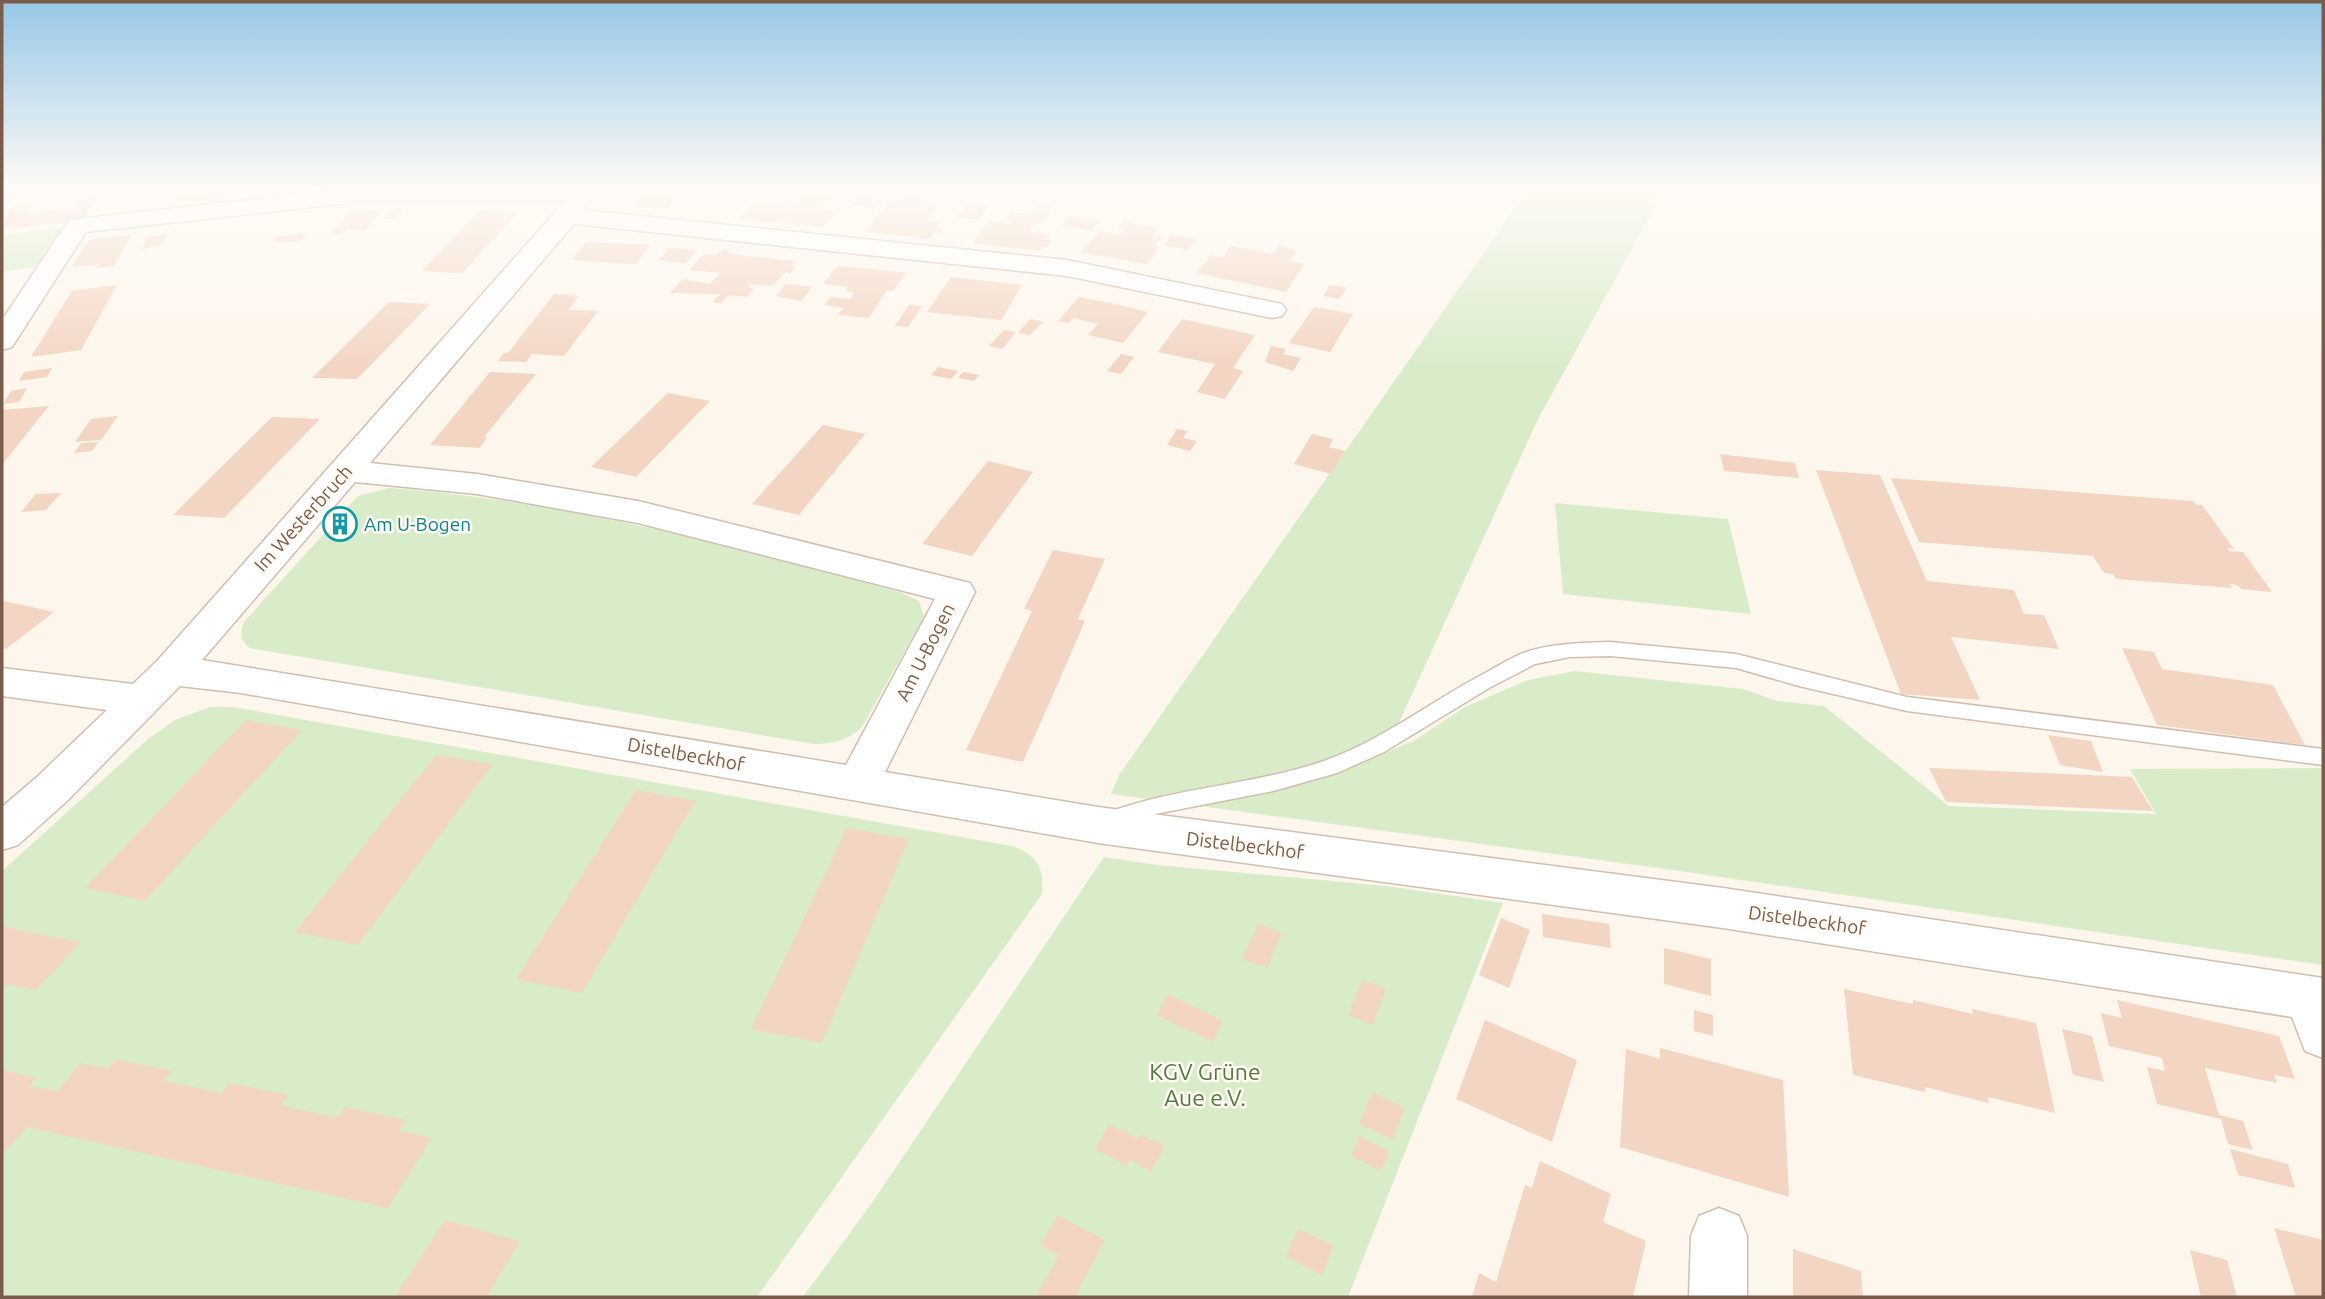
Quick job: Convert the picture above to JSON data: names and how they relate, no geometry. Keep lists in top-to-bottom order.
{
  "streets": {
    "street": ["Im Westerbruch", "Am U-Bogen", "Distelbeckhof"]
  },
  "crossings": [
    ["Im Westerbruch", "Am U-Bogen"],
    ["Im Westerbruch", "Distelbeckhof"],
    ["Am U-Bogen", "Distelbeckhof"]
  ],
  "parks": ["KGV Grüne Aue e.V."],
  "places": {
    "building": ["Am U-Bogen"]
  }
}
